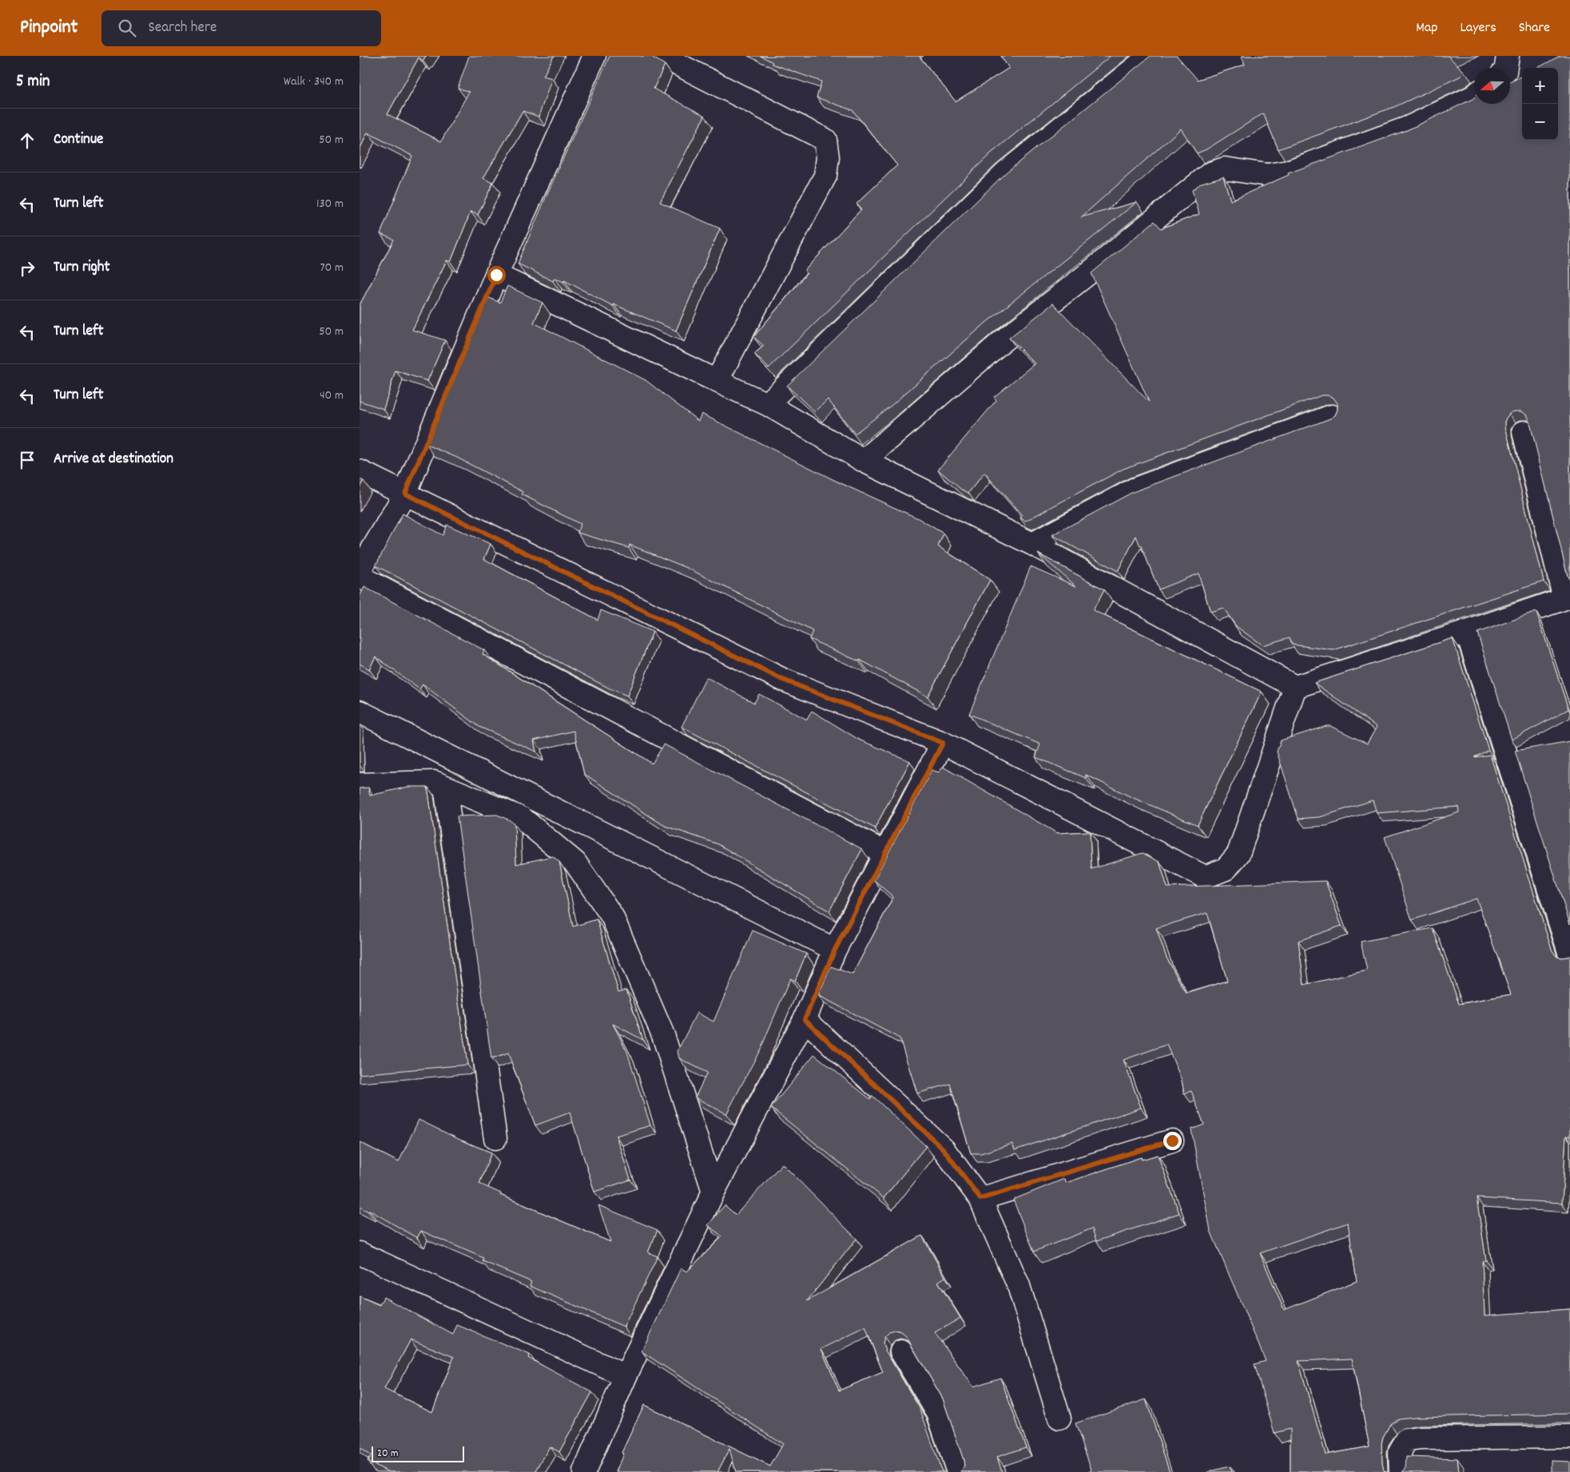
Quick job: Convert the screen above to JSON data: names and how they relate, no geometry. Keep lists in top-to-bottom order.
{
  "scale_bar": "20 m",
  "north": "left",
  "page": {
    "header": "Pinpoint",
    "search": "Search here",
    "nav": ["Map", "Layers", "Share"],
    "heading": ["5 min", "Walk · 340 m"],
    "map_buttons": ["+", "−"],
    "list": [
      ["Continue", "50 m"],
      ["Turn left", "130 m"],
      ["Turn right", "70 m"],
      ["Turn left", "50 m"],
      ["Turn left", "40 m"],
      "Arrive at destination"
    ],
    "scale": "20 m"
  }
}
